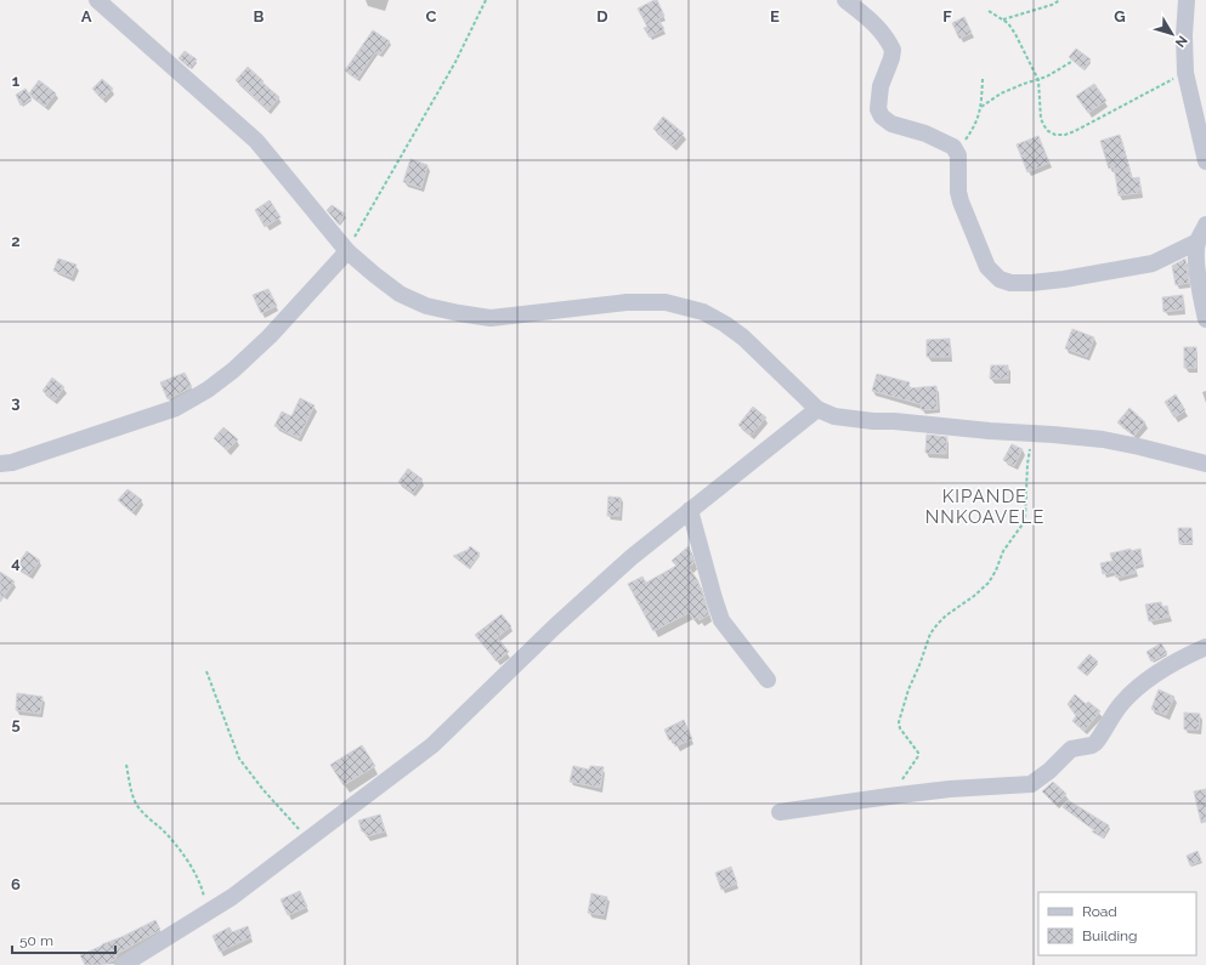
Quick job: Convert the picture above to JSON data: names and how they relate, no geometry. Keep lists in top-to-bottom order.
{
  "districts": ["KIPANDE NNKOAVELE"],
  "legend": ["Road", "Building"],
  "scale_bar": "50 m",
  "north": "bottom right",
  "grid": {
    "columns": [
      "A",
      "B",
      "C",
      "D",
      "E",
      "F",
      "G"
    ],
    "rows": [
      "1",
      "2",
      "3",
      "4",
      "5",
      "6"
    ]
  }
}
